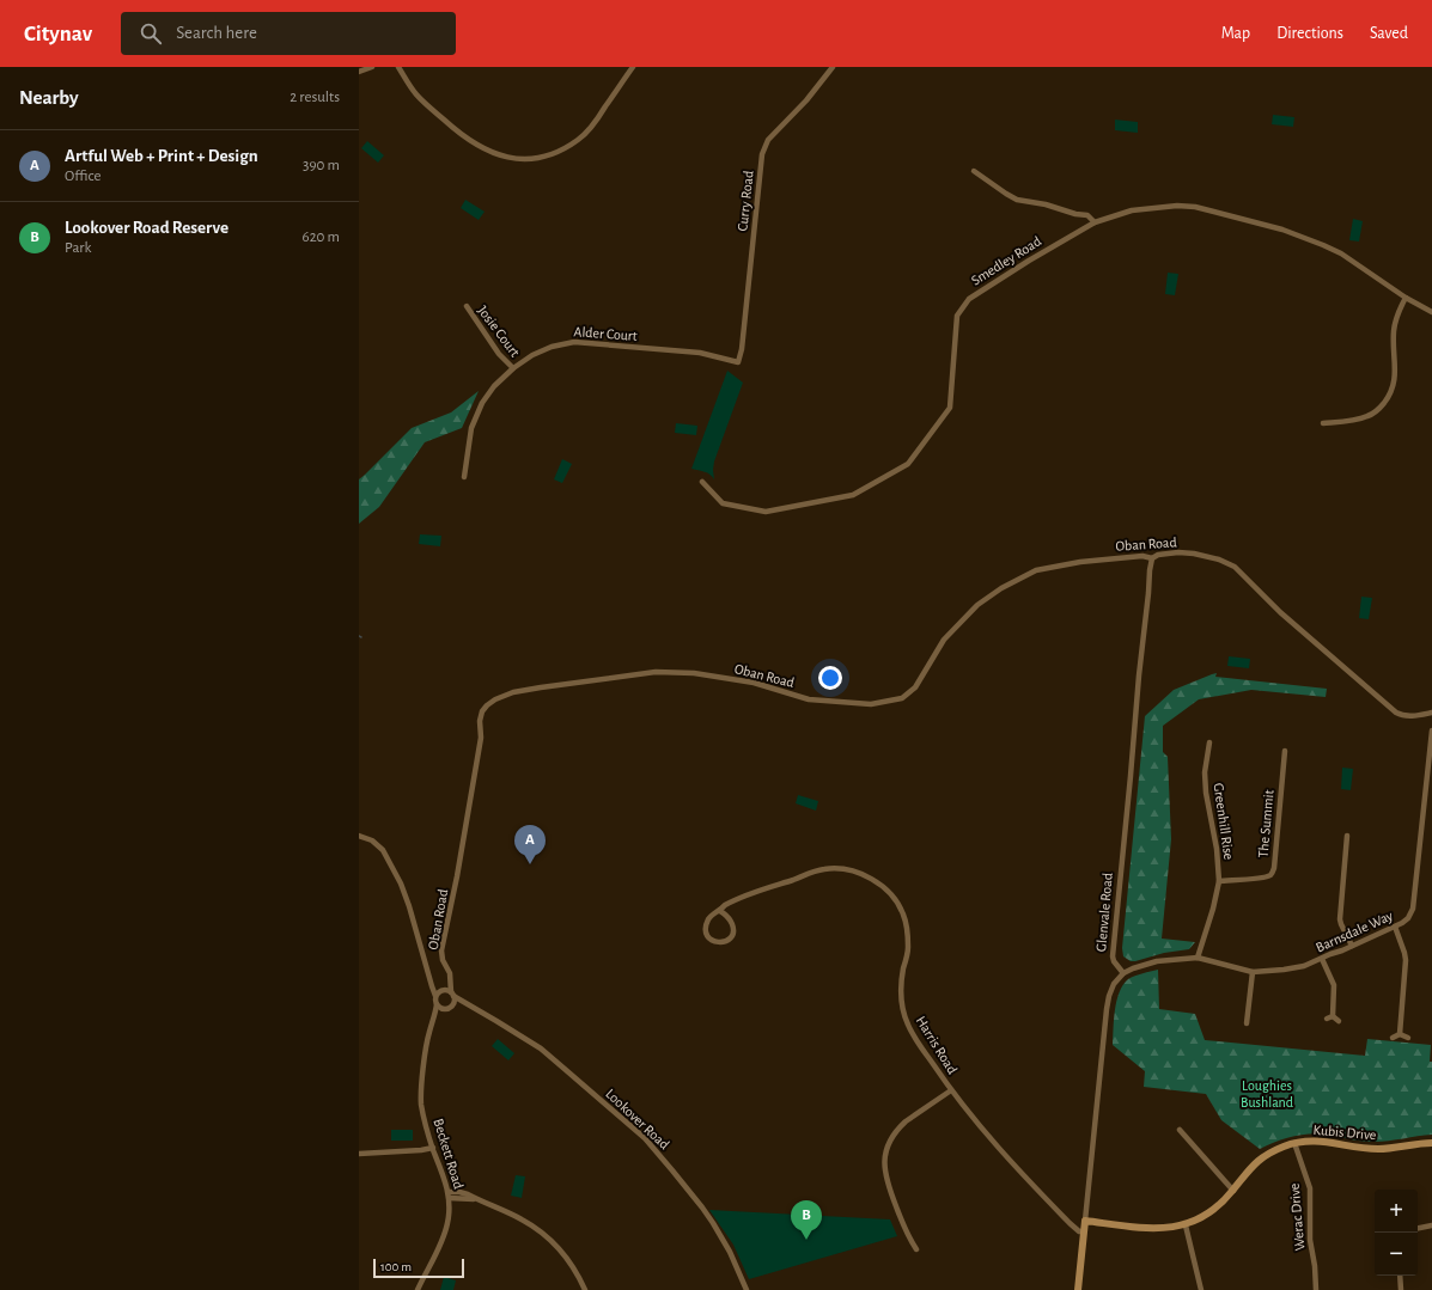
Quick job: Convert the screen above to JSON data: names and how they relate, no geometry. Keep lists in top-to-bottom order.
{
  "streets": {
    "street": [
      "Curry Road",
      "Smedley Road",
      "Josie Court",
      "Alder Court",
      "Oban Road",
      "Greenhill Rise",
      "The Summit",
      "Glenvale Road",
      "Barnsdale Way",
      "Harris Road",
      "Lookover Road",
      "Kubis Drive",
      "Beckett Road",
      "Werac Drive"
    ]
  },
  "crossings": [
    ["Curry Road", "Alder Court"],
    ["Josie Court", "Alder Court"],
    ["Oban Road", "Glenvale Road"],
    ["Oban Road", "Lookover Road"],
    ["Greenhill Rise", "The Summit"],
    ["Greenhill Rise", "Barnsdale Way"],
    ["Glenvale Road", "Barnsdale Way"],
    ["Kubis Drive", "Werac Drive"]
  ],
  "parks": ["Loughies Bushland"],
  "scale_bar": "100 m",
  "page": {
    "header": "Citynav",
    "search": "Search here",
    "nav": ["Map", "Directions", "Saved"],
    "heading": ["Nearby", "2 results"],
    "list": [
      {
        "mark": "A",
        "name": "Artful Web + Print + Design",
        "note": "Office",
        "value": "390 m"
      },
      {
        "mark": "B",
        "name": "Lookover Road Reserve",
        "note": "Park",
        "value": "620 m"
      }
    ],
    "pins": ["A", "B"],
    "map_buttons": ["+", "−"],
    "scale": "100 m"
  }
}
